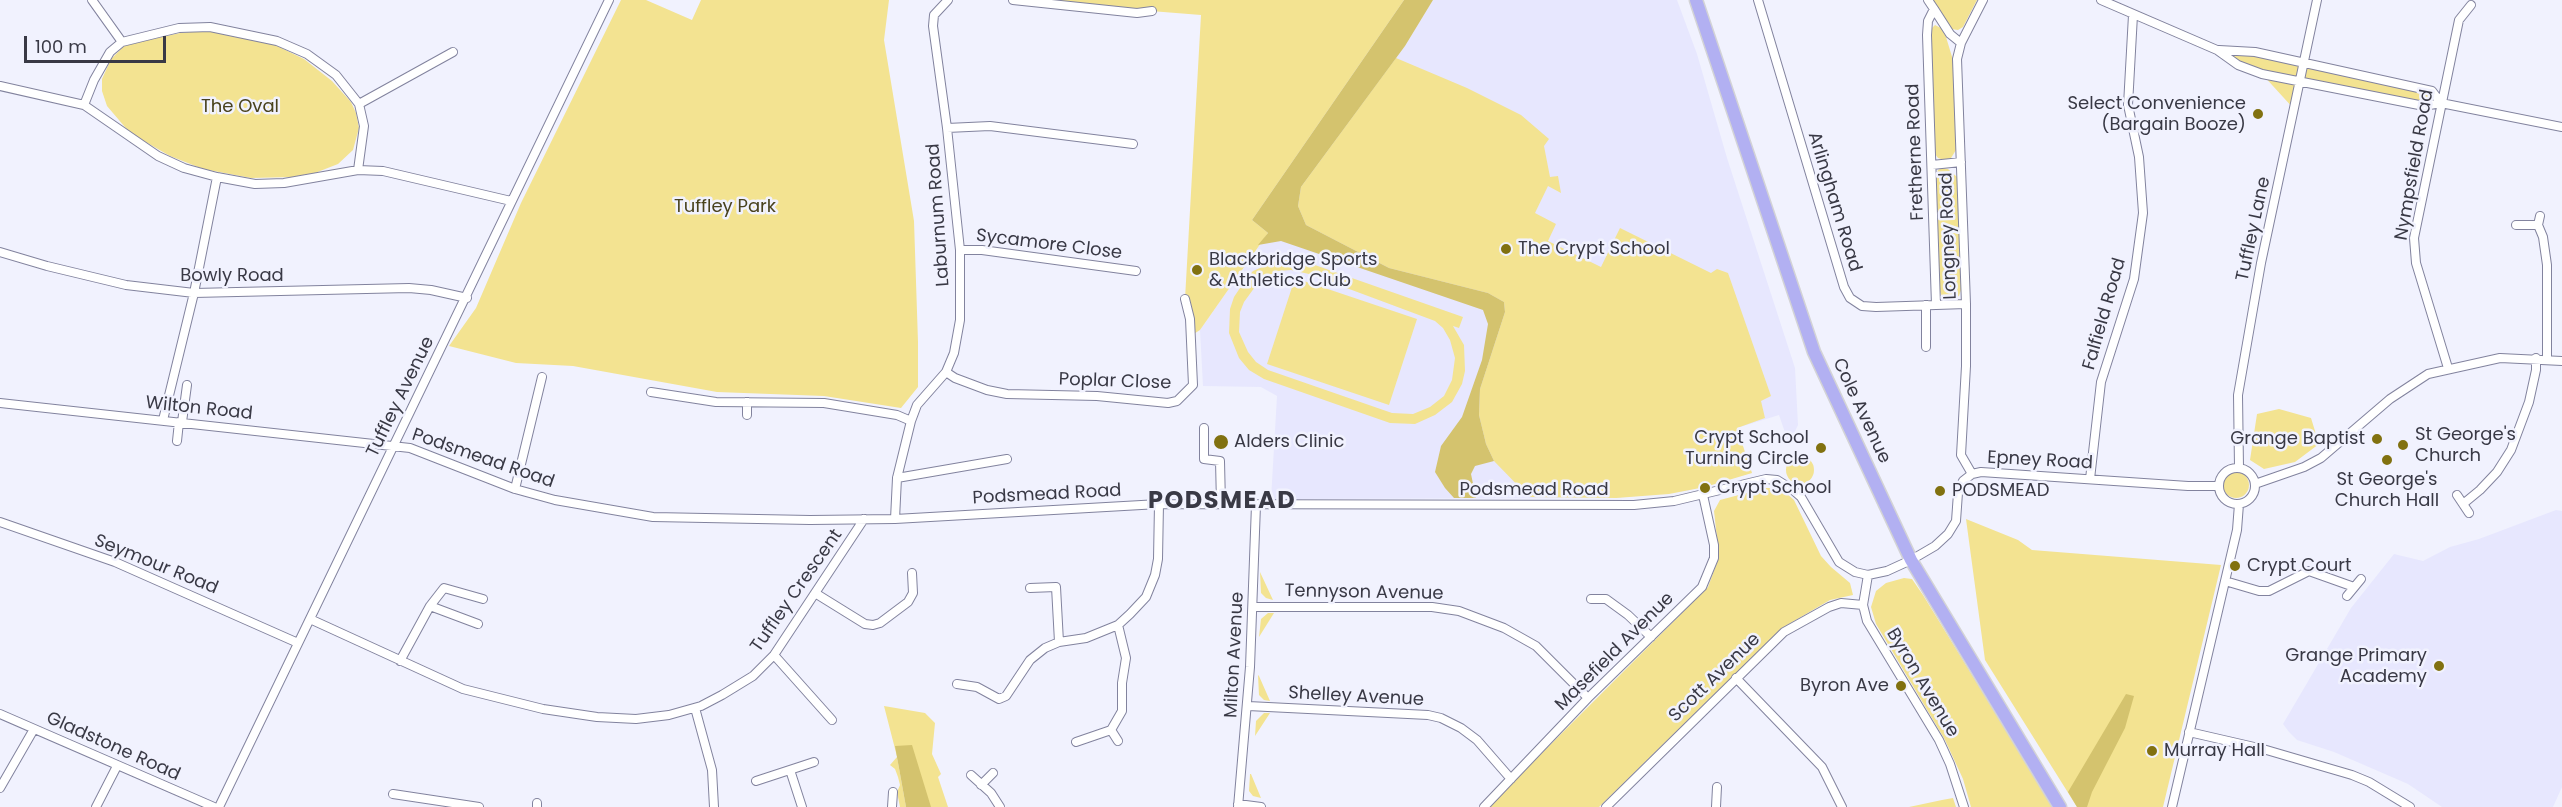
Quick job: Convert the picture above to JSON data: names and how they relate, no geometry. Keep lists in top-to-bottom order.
{
  "streets": {
    "highway": ["Cole Avenue"],
    "street": [
      "Fretherne Road",
      "Nympsfield Road",
      "Arlingham Road",
      "Laburnum Road",
      "Tuffley Lane",
      "Longney Road",
      "Sycamore Close",
      "Bowly Road",
      "Falfield Road",
      "Poplar Close",
      "Tuffley Avenue",
      "Wilton Road",
      "Podsmead Road",
      "Epney Road",
      "Seymour Road",
      "Tuffley Crescent",
      "Tennyson Avenue",
      "Masefield Avenue",
      "Milton Avenue",
      "Scott Avenue",
      "Byron Avenue",
      "Shelley Avenue",
      "Gladstone Road"
    ]
  },
  "crossings": [
    ["Fretherne Road", "Arlingham Road"],
    ["Arlingham Road", "Longney Road"],
    ["Laburnum Road", "Sycamore Close"],
    ["Laburnum Road", "Poplar Close"],
    ["Laburnum Road", "Podsmead Road"],
    ["Tuffley Lane", "Epney Road"],
    ["Longney Road", "Epney Road"],
    ["Bowly Road", "Tuffley Avenue"],
    ["Falfield Road", "Epney Road"],
    ["Tuffley Avenue", "Wilton Road"],
    ["Tuffley Avenue", "Podsmead Road"],
    ["Tuffley Avenue", "Seymour Road"],
    ["Tuffley Avenue", "Tuffley Crescent"],
    ["Tuffley Avenue", "Gladstone Road"],
    ["Wilton Road", "Podsmead Road"],
    ["Cole Avenue", "Epney Road"],
    ["Podsmead Road", "Tuffley Crescent"],
    ["Podsmead Road", "Masefield Avenue"],
    ["Podsmead Road", "Milton Avenue"],
    ["Tennyson Avenue", "Masefield Avenue"],
    ["Tennyson Avenue", "Milton Avenue"],
    ["Masefield Avenue", "Shelley Avenue"],
    ["Milton Avenue", "Shelley Avenue"],
    ["Scott Avenue", "Byron Avenue"]
  ],
  "districts": ["PODSMEAD"],
  "parks": ["The Oval", "Tuffley Park"],
  "places": [
    "Select Convenience (Bargain Booze)",
    "The Crypt School",
    "Blackbridge Sports & Athletics Club",
    "Grange Baptist",
    "Alders Clinic",
    "St George's Church",
    "Crypt School Turning Circle",
    "St George's Church Hall",
    "Crypt School",
    "PODSMEAD",
    "Crypt Court",
    "Grange Primary Academy",
    "Byron Ave",
    "Murray Hall"
  ],
  "scale_bar": "100 m"
}
